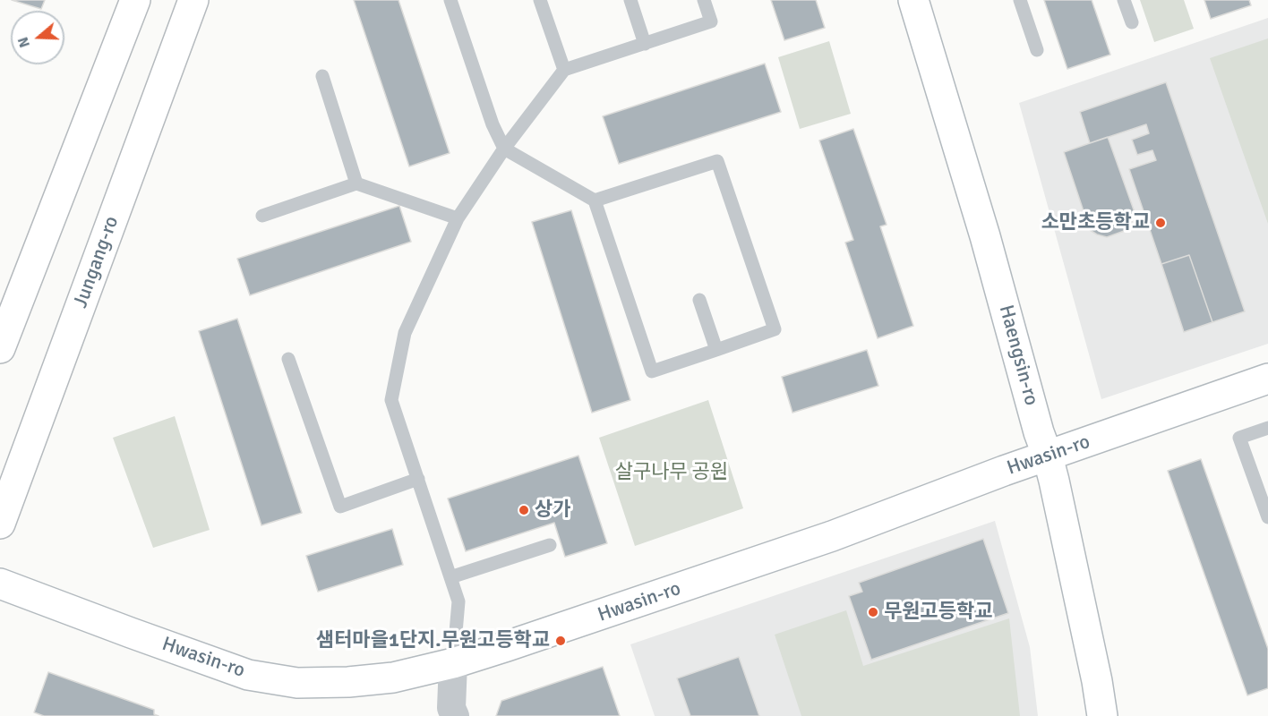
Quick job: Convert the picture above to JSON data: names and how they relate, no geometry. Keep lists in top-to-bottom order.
{
  "streets": {
    "main road": ["Jungang-ro", "Haengsin-ro", "Hwasin-ro"]
  },
  "crossings": [
    ["Haengsin-ro", "Hwasin-ro"]
  ],
  "parks": ["살구나무 공원"],
  "places": [
    "소만초등학교",
    "상가",
    "무원고등학교",
    "샘터마을1단지.무원고등학교"
  ],
  "north": "left"
}
